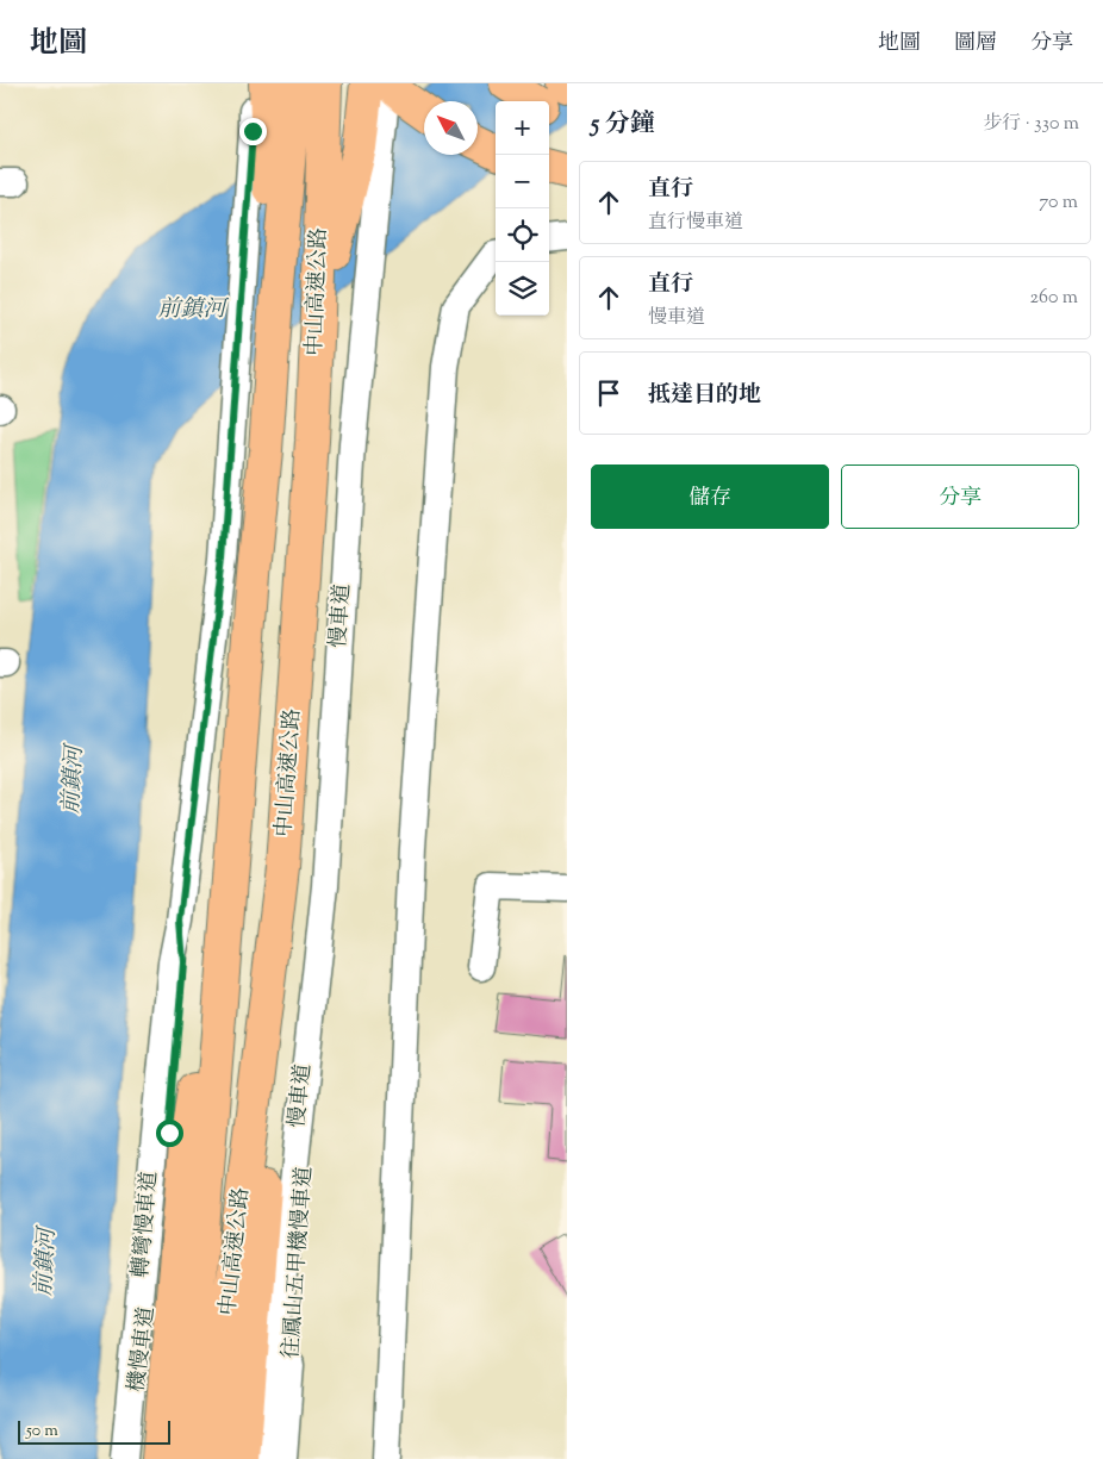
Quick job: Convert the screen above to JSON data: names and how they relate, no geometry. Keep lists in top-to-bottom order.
{
  "streets": {
    "highway": ["中山高速公路"],
    "lane": [
      "慢車道",
      "轉彎慢車道",
      "往鳳山五甲機慢車道",
      "機慢車道"
    ]
  },
  "crossings": [
    ["慢車道", "往鳳山五甲機慢車道"],
    ["轉彎慢車道", "機慢車道"]
  ],
  "water": ["前鎮河"],
  "scale_bar": "50 m",
  "north": "top left",
  "page": {
    "header": "地圖",
    "nav": ["地圖", "圖層", "分享"],
    "heading": ["5 分鐘", "步行 · 330 m"],
    "map_buttons": ["+", "−"],
    "list": [
      ["直行", "直行慢車道", "70 m"],
      ["直行", "慢車道", "260 m"],
      "抵達目的地"
    ],
    "buttons": ["儲存", "分享"],
    "scale": "50 m"
  }
}
